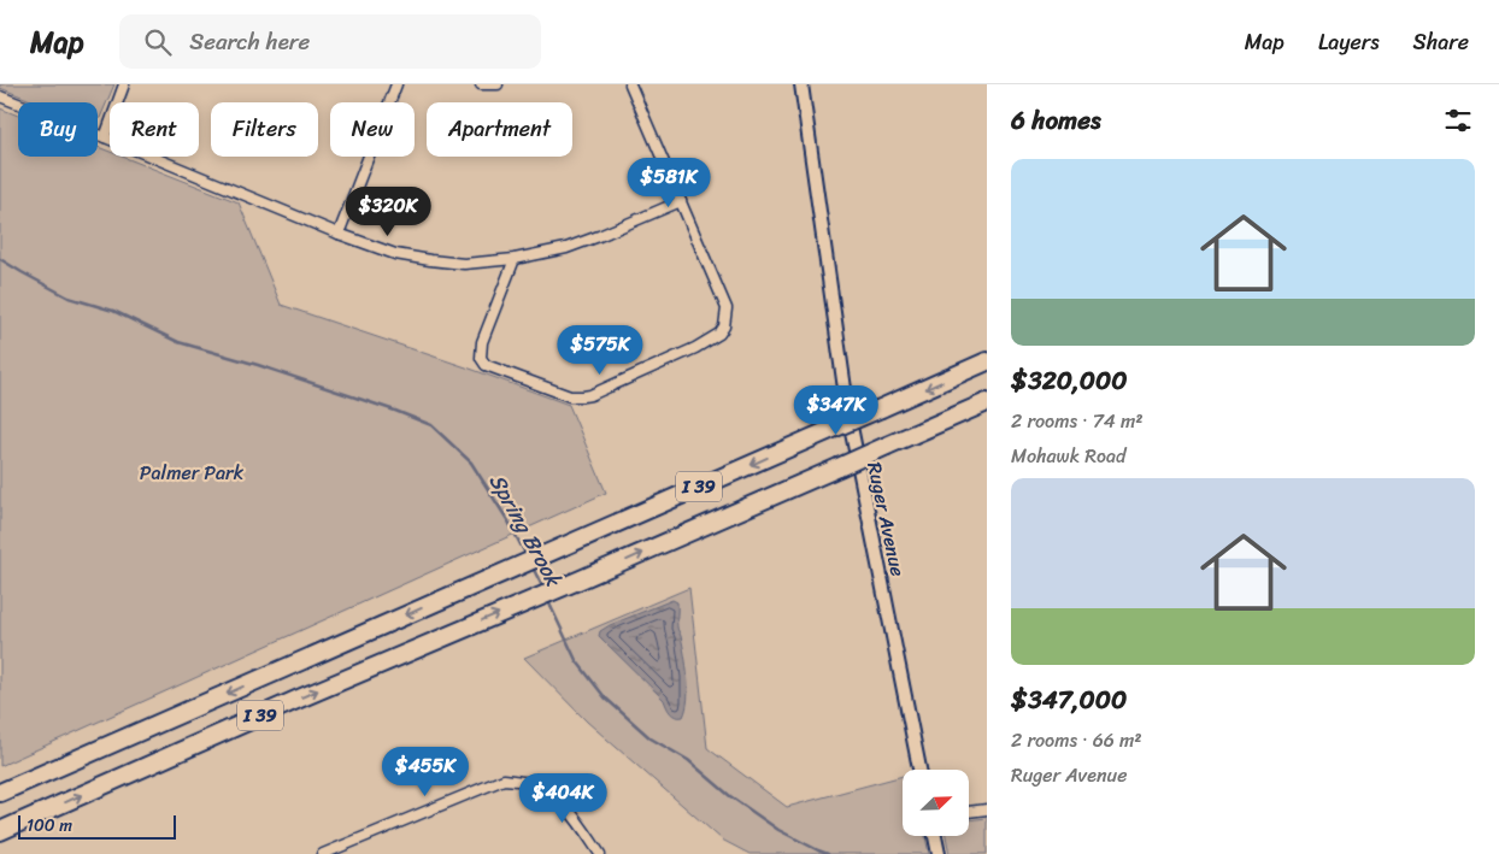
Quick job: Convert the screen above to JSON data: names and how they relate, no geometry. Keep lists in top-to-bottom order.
{
  "streets": {
    "highway": ["I 39"],
    "street": ["Ruger Avenue"]
  },
  "water": ["Spring Brook"],
  "parks": ["Palmer Park"],
  "scale_bar": "100 m",
  "north": "top right",
  "page": {
    "header": "Map",
    "search": "Search here",
    "nav": ["Map", "Layers", "Share"],
    "heading": "6 homes",
    "chip": [
      "Buy",
      "Rent",
      "Filters",
      "New",
      "Apartment"
    ],
    "list": [
      {
        "name": "$320,000",
        "note": "2 rooms · 74 m² · Mohawk Road"
      },
      {
        "name": "$347,000",
        "note": "2 rooms · 66 m² · Ruger Avenue"
      }
    ],
    "price": [
      "$581K",
      "$320K",
      "$575K",
      "$347K",
      "$455K",
      "$404K"
    ],
    "scale": "100 m"
  }
}
